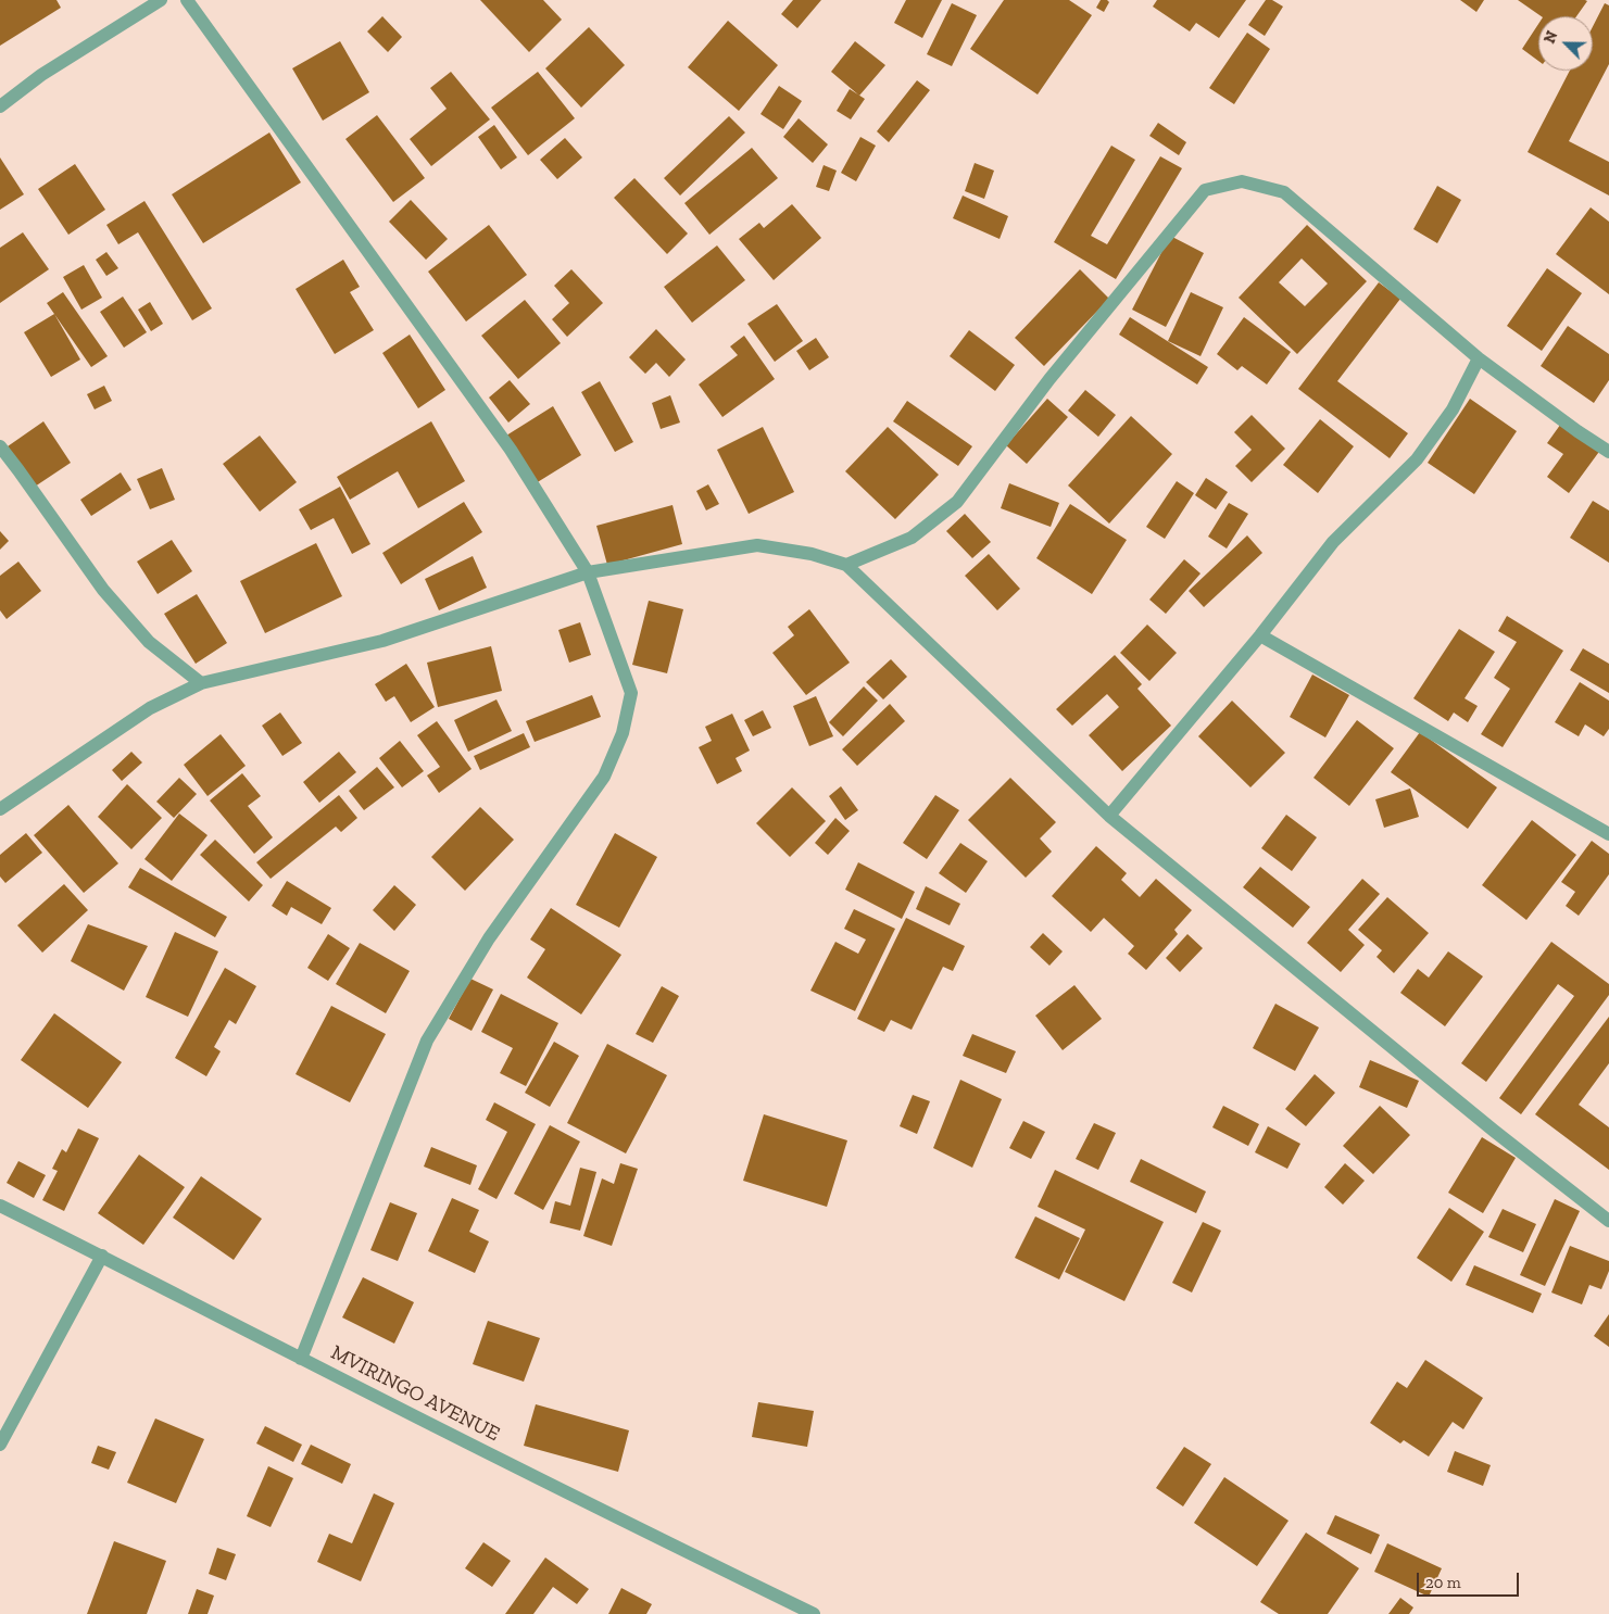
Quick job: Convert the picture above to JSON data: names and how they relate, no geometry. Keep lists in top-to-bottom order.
{
  "streets": {
    "street": ["MVIRINGO AVENUE"]
  },
  "scale_bar": "20 m",
  "north": "top left"
}
